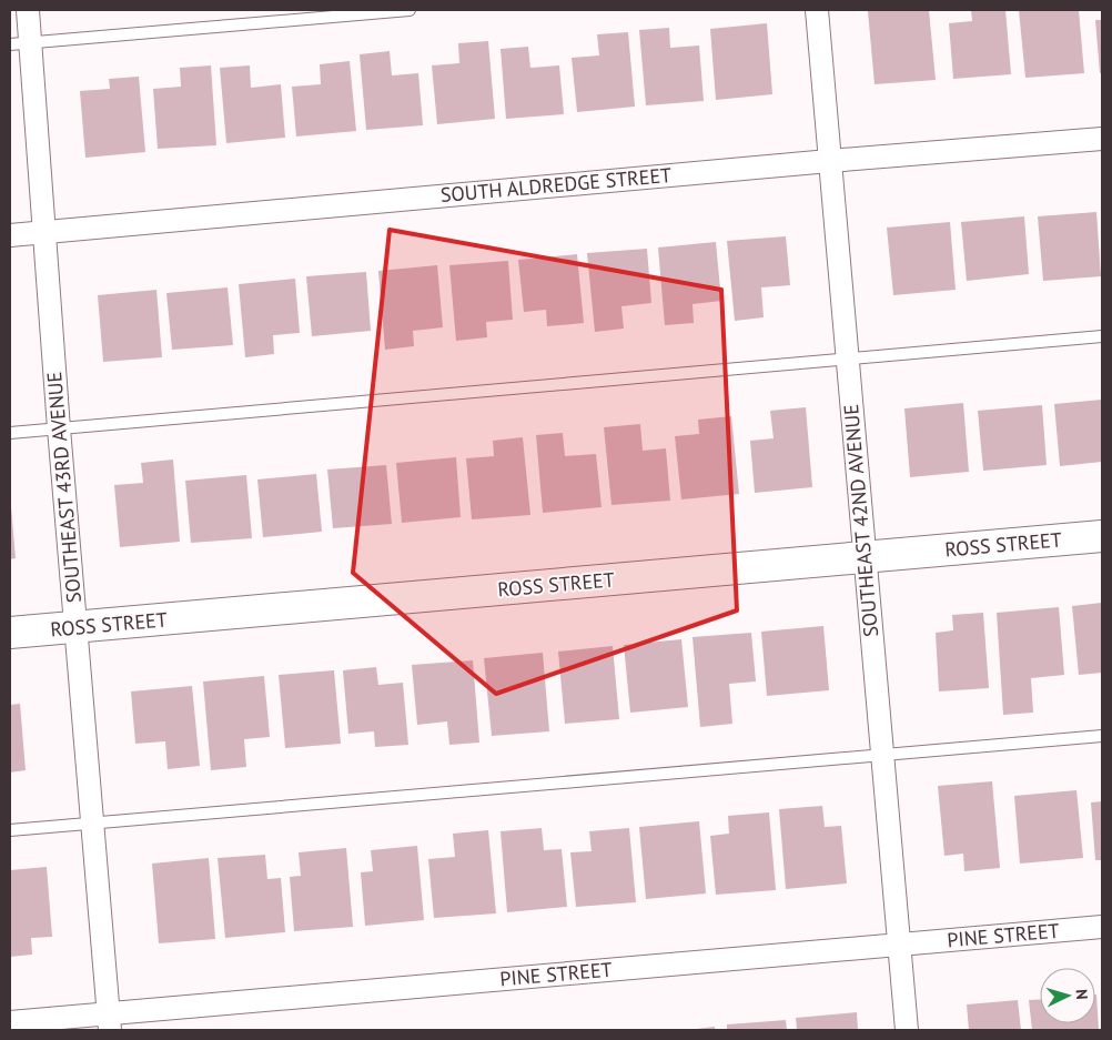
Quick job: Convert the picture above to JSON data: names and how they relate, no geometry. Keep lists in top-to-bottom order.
{
  "streets": {
    "street": [
      "SOUTH ALDREDGE STREET",
      "SOUTHEAST 43RD AVENUE",
      "SOUTHEAST 42ND AVENUE",
      "ROSS STREET",
      "PINE STREET"
    ]
  },
  "crossings": [
    ["SOUTH ALDREDGE STREET", "SOUTHEAST 43RD AVENUE"],
    ["SOUTH ALDREDGE STREET", "SOUTHEAST 42ND AVENUE"],
    ["SOUTHEAST 43RD AVENUE", "ROSS STREET"],
    ["SOUTHEAST 43RD AVENUE", "PINE STREET"],
    ["SOUTHEAST 42ND AVENUE", "ROSS STREET"],
    ["SOUTHEAST 42ND AVENUE", "PINE STREET"]
  ],
  "north": "right"
}
